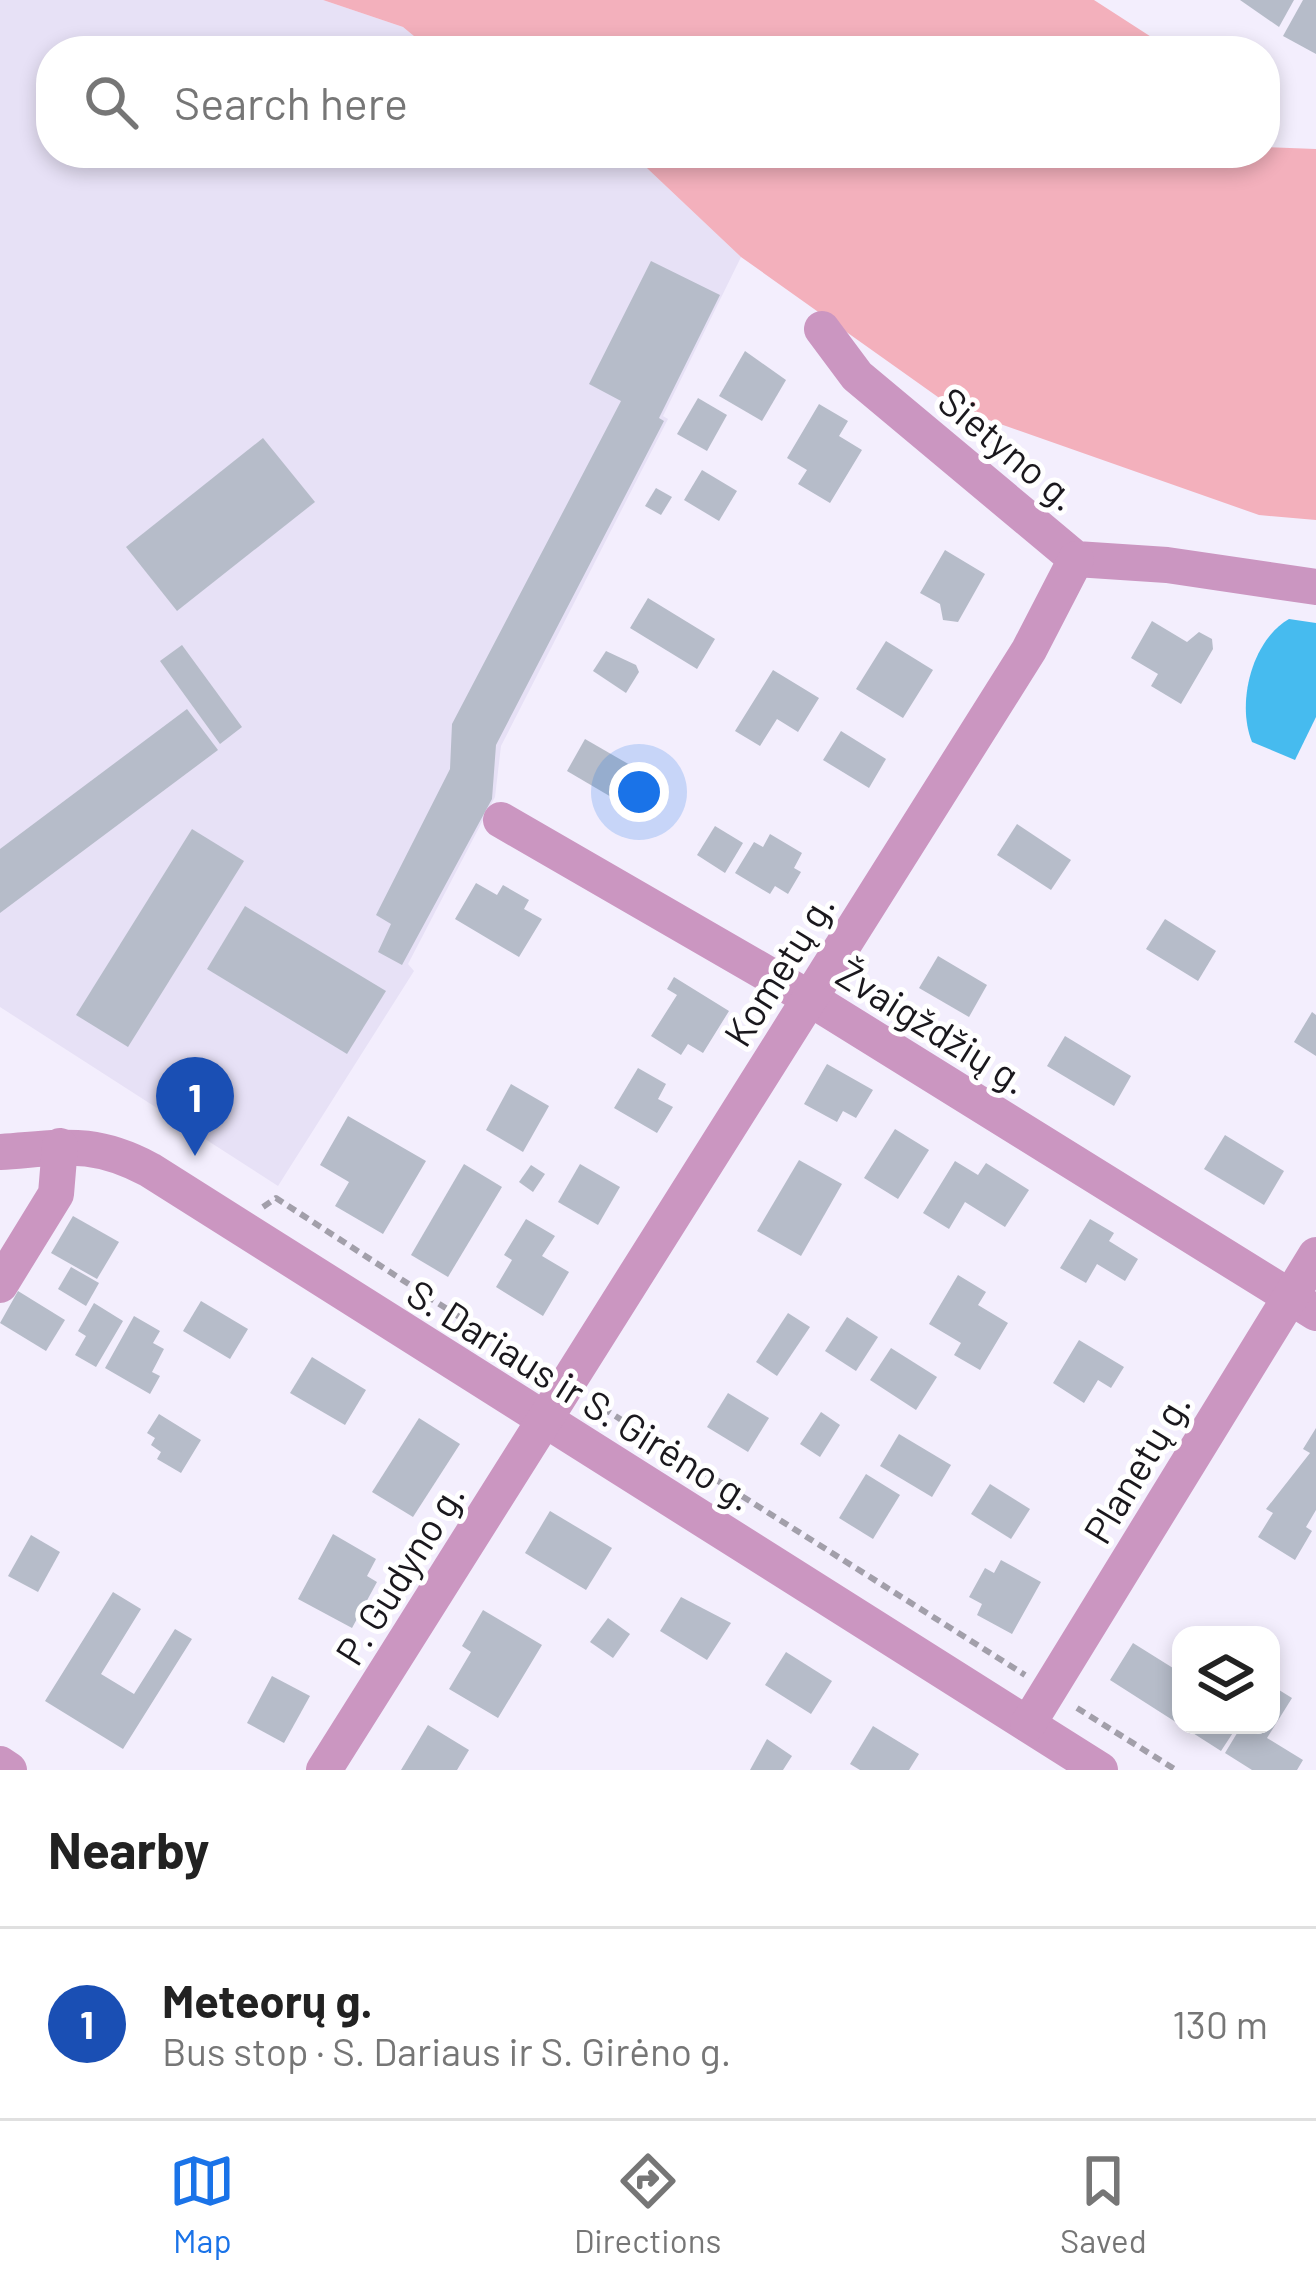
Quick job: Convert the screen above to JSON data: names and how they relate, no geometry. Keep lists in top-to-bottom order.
{
  "streets": {
    "street": [
      "Sietyno g.",
      "Kometų g.",
      "Žvaigždžių g.",
      "S. Dariaus ir S. Girėno g.",
      "Planetų g.",
      "P. Gudyno g."
    ]
  },
  "crossings": [
    ["Sietyno g.", "Kometų g."],
    ["Kometų g.", "Žvaigždžių g."],
    ["Kometų g.", "S. Dariaus ir S. Girėno g."],
    ["Kometų g.", "P. Gudyno g."],
    ["Žvaigždžių g.", "Planetų g."],
    ["S. Dariaus ir S. Girėno g.", "Planetų g."],
    ["S. Dariaus ir S. Girėno g.", "P. Gudyno g."]
  ],
  "page": {
    "search": "Search here",
    "pins": "1",
    "heading": "Nearby",
    "list": [
      {
        "mark": "1",
        "name": "Meteorų g.",
        "note": "Bus stop · S. Dariaus ir S. Girėno g.",
        "value": "130 m"
      }
    ],
    "nav": ["Map", "Directions", "Saved"]
  }
}
